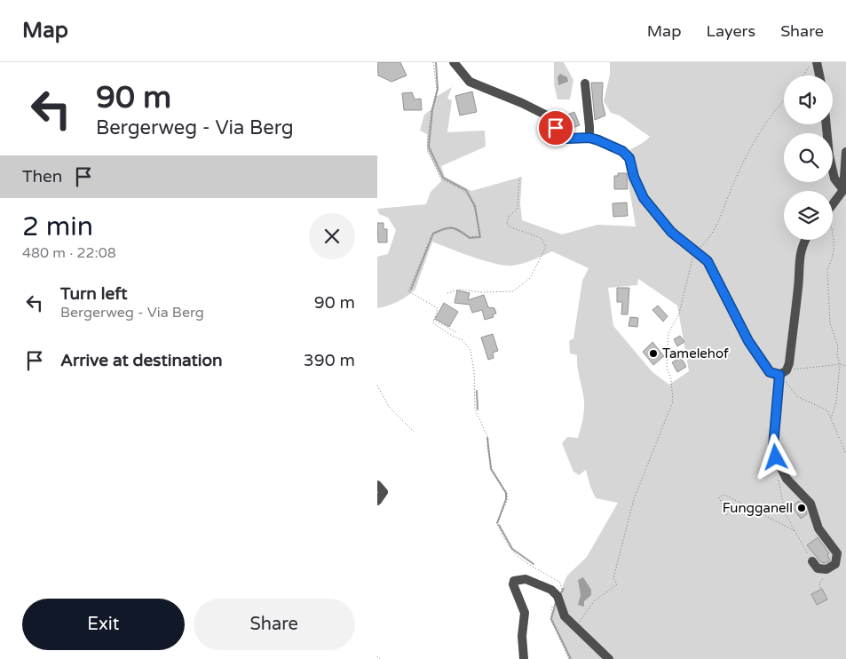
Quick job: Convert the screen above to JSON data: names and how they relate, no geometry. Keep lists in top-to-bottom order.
{
  "places": ["Tamelehof", "Fungganell"],
  "page": {
    "header": "Map",
    "nav": ["Map", "Layers", "Share"],
    "turn": ["90 m", "Bergerweg - Via Berg"],
    "then": "Then",
    "heading": ["2 min", "480 m · 22:08"],
    "list": [
      {
        "name": "Turn left",
        "note": "Bergerweg - Via Berg",
        "value": "90 m"
      },
      {
        "name": "Arrive at destination",
        "value": "390 m"
      }
    ],
    "buttons": ["Exit", "Share"]
  }
}
